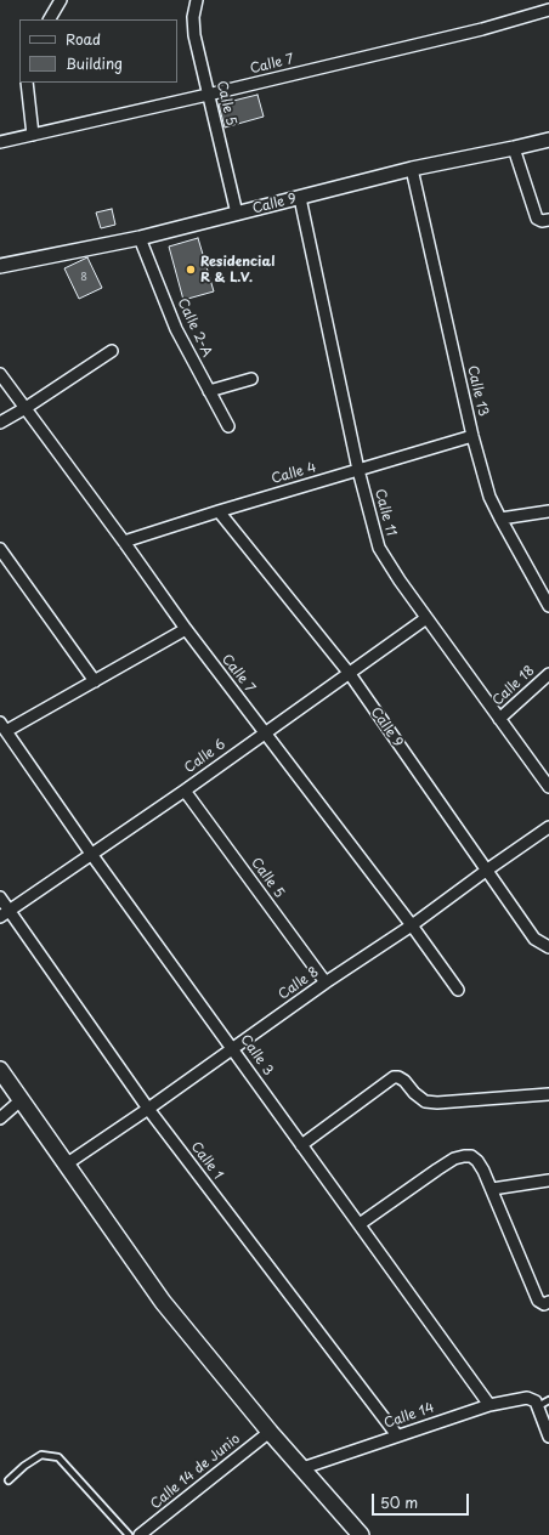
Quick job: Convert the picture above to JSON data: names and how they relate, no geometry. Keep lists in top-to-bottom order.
{
  "streets": {
    "street": [
      "Calle 7",
      "Calle 5",
      "Calle 9",
      "Calle 2-A",
      "Calle 13",
      "Calle 4",
      "Calle 11",
      "Calle 18",
      "Calle 6",
      "Calle 8",
      "Calle 3",
      "Calle 1",
      "Calle 14",
      "Calle 14 de Junio"
    ]
  },
  "crossings": [
    ["Calle 7", "Calle 5"],
    ["Calle 7", "Calle 4"],
    ["Calle 7", "Calle 6"],
    ["Calle 7", "Calle 8"],
    ["Calle 5", "Calle 9"],
    ["Calle 5", "Calle 6"],
    ["Calle 5", "Calle 8"],
    ["Calle 9", "Calle 2-A"],
    ["Calle 9", "Calle 13"],
    ["Calle 9", "Calle 4"],
    ["Calle 9", "Calle 11"],
    ["Calle 9", "Calle 6"],
    ["Calle 9", "Calle 8"],
    ["Calle 13", "Calle 4"],
    ["Calle 4", "Calle 11"],
    ["Calle 11", "Calle 18"],
    ["Calle 11", "Calle 6"],
    ["Calle 6", "Calle 3"],
    ["Calle 6", "Calle 1"],
    ["Calle 8", "Calle 3"],
    ["Calle 8", "Calle 1"],
    ["Calle 3", "Calle 14"],
    ["Calle 1", "Calle 14"]
  ],
  "places": ["Residencial R & L.V."],
  "house_numbers": ["8"],
  "legend": ["Road", "Building"],
  "scale_bar": "50 m"
}
